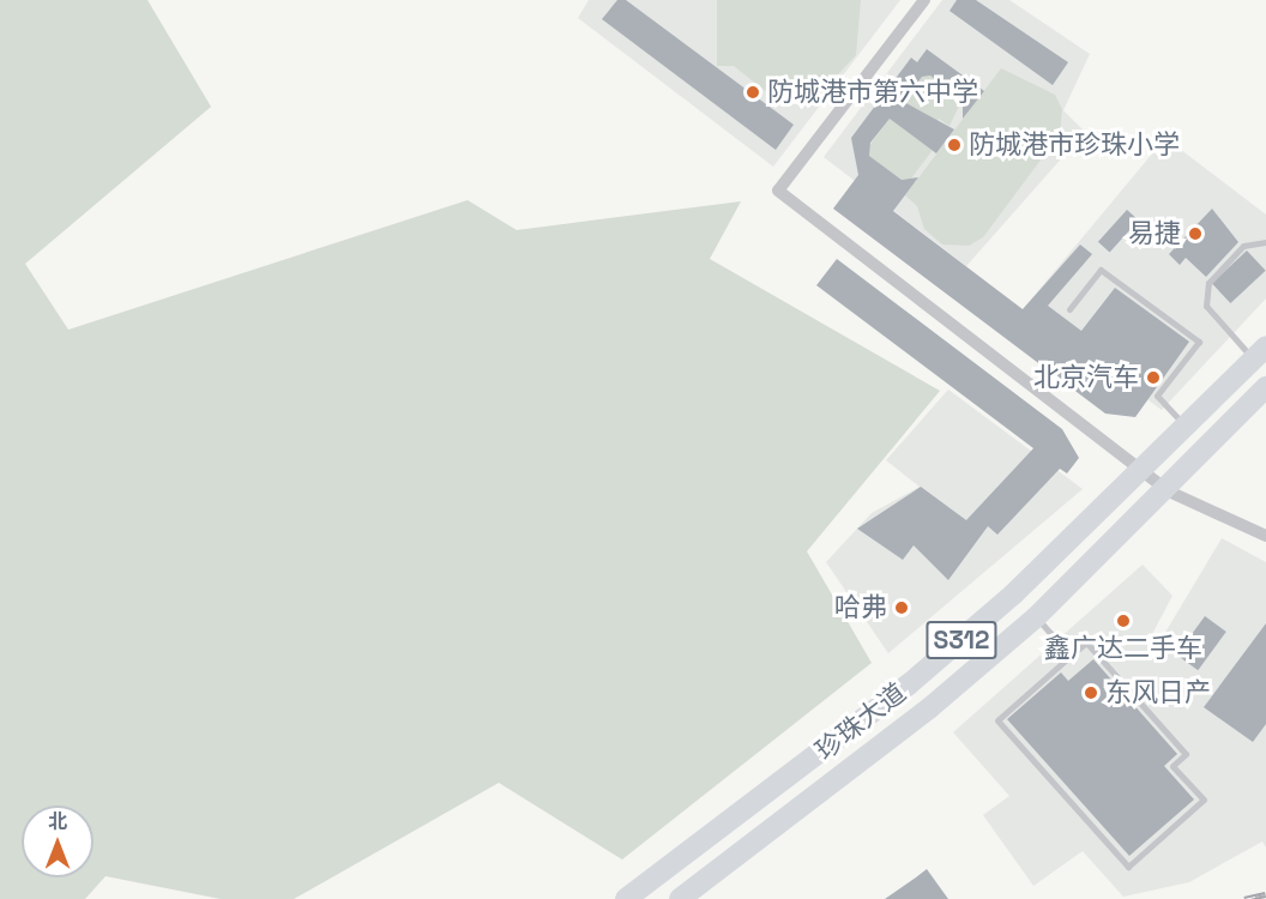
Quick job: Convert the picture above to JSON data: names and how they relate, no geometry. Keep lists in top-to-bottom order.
{
  "streets": {
    "main road": ["S312", "珍珠大道"]
  },
  "places": [
    "防城港市第六中学",
    "防城港市珍珠小学",
    "易捷",
    "北京汽车",
    "哈弗",
    "鑫广达二手车",
    "东风日产"
  ],
  "north": "top"
}
